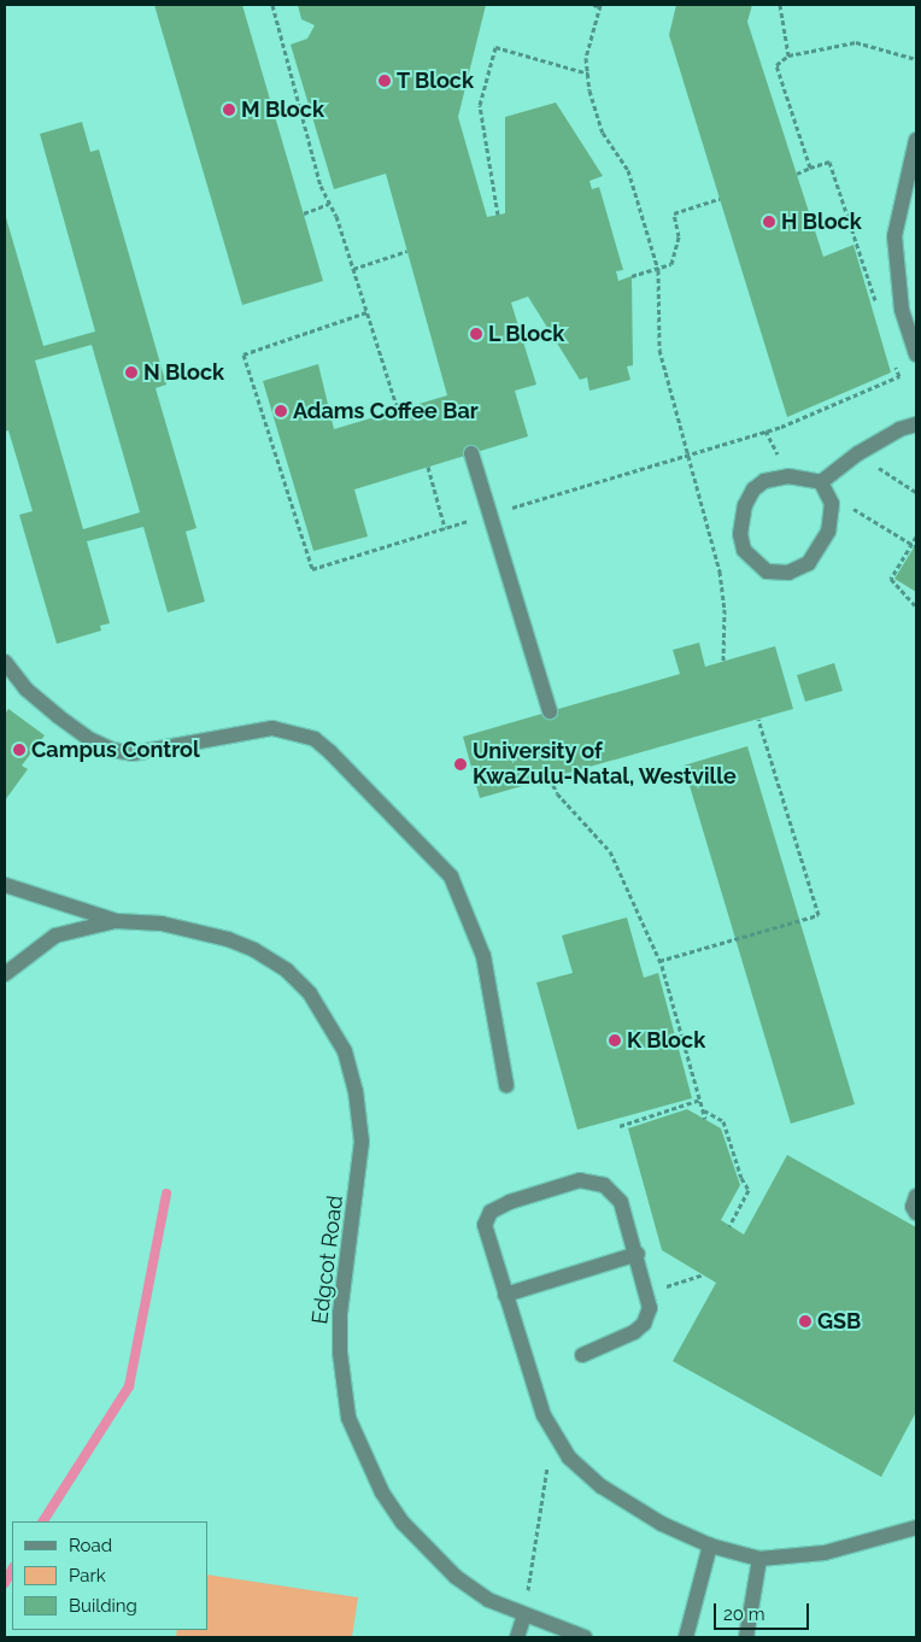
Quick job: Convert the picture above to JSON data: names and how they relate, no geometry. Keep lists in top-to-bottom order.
{
  "streets": {
    "street": ["Edgcot Road"]
  },
  "places": [
    "T Block",
    "M Block",
    "H Block",
    "L Block",
    "N Block",
    "Adams Coffee Bar",
    "Campus Control",
    "University of KwaZulu-Natal, Westville",
    "K Block",
    "GSB"
  ],
  "legend": ["Road", "Park", "Building"],
  "scale_bar": "20 m"
}
